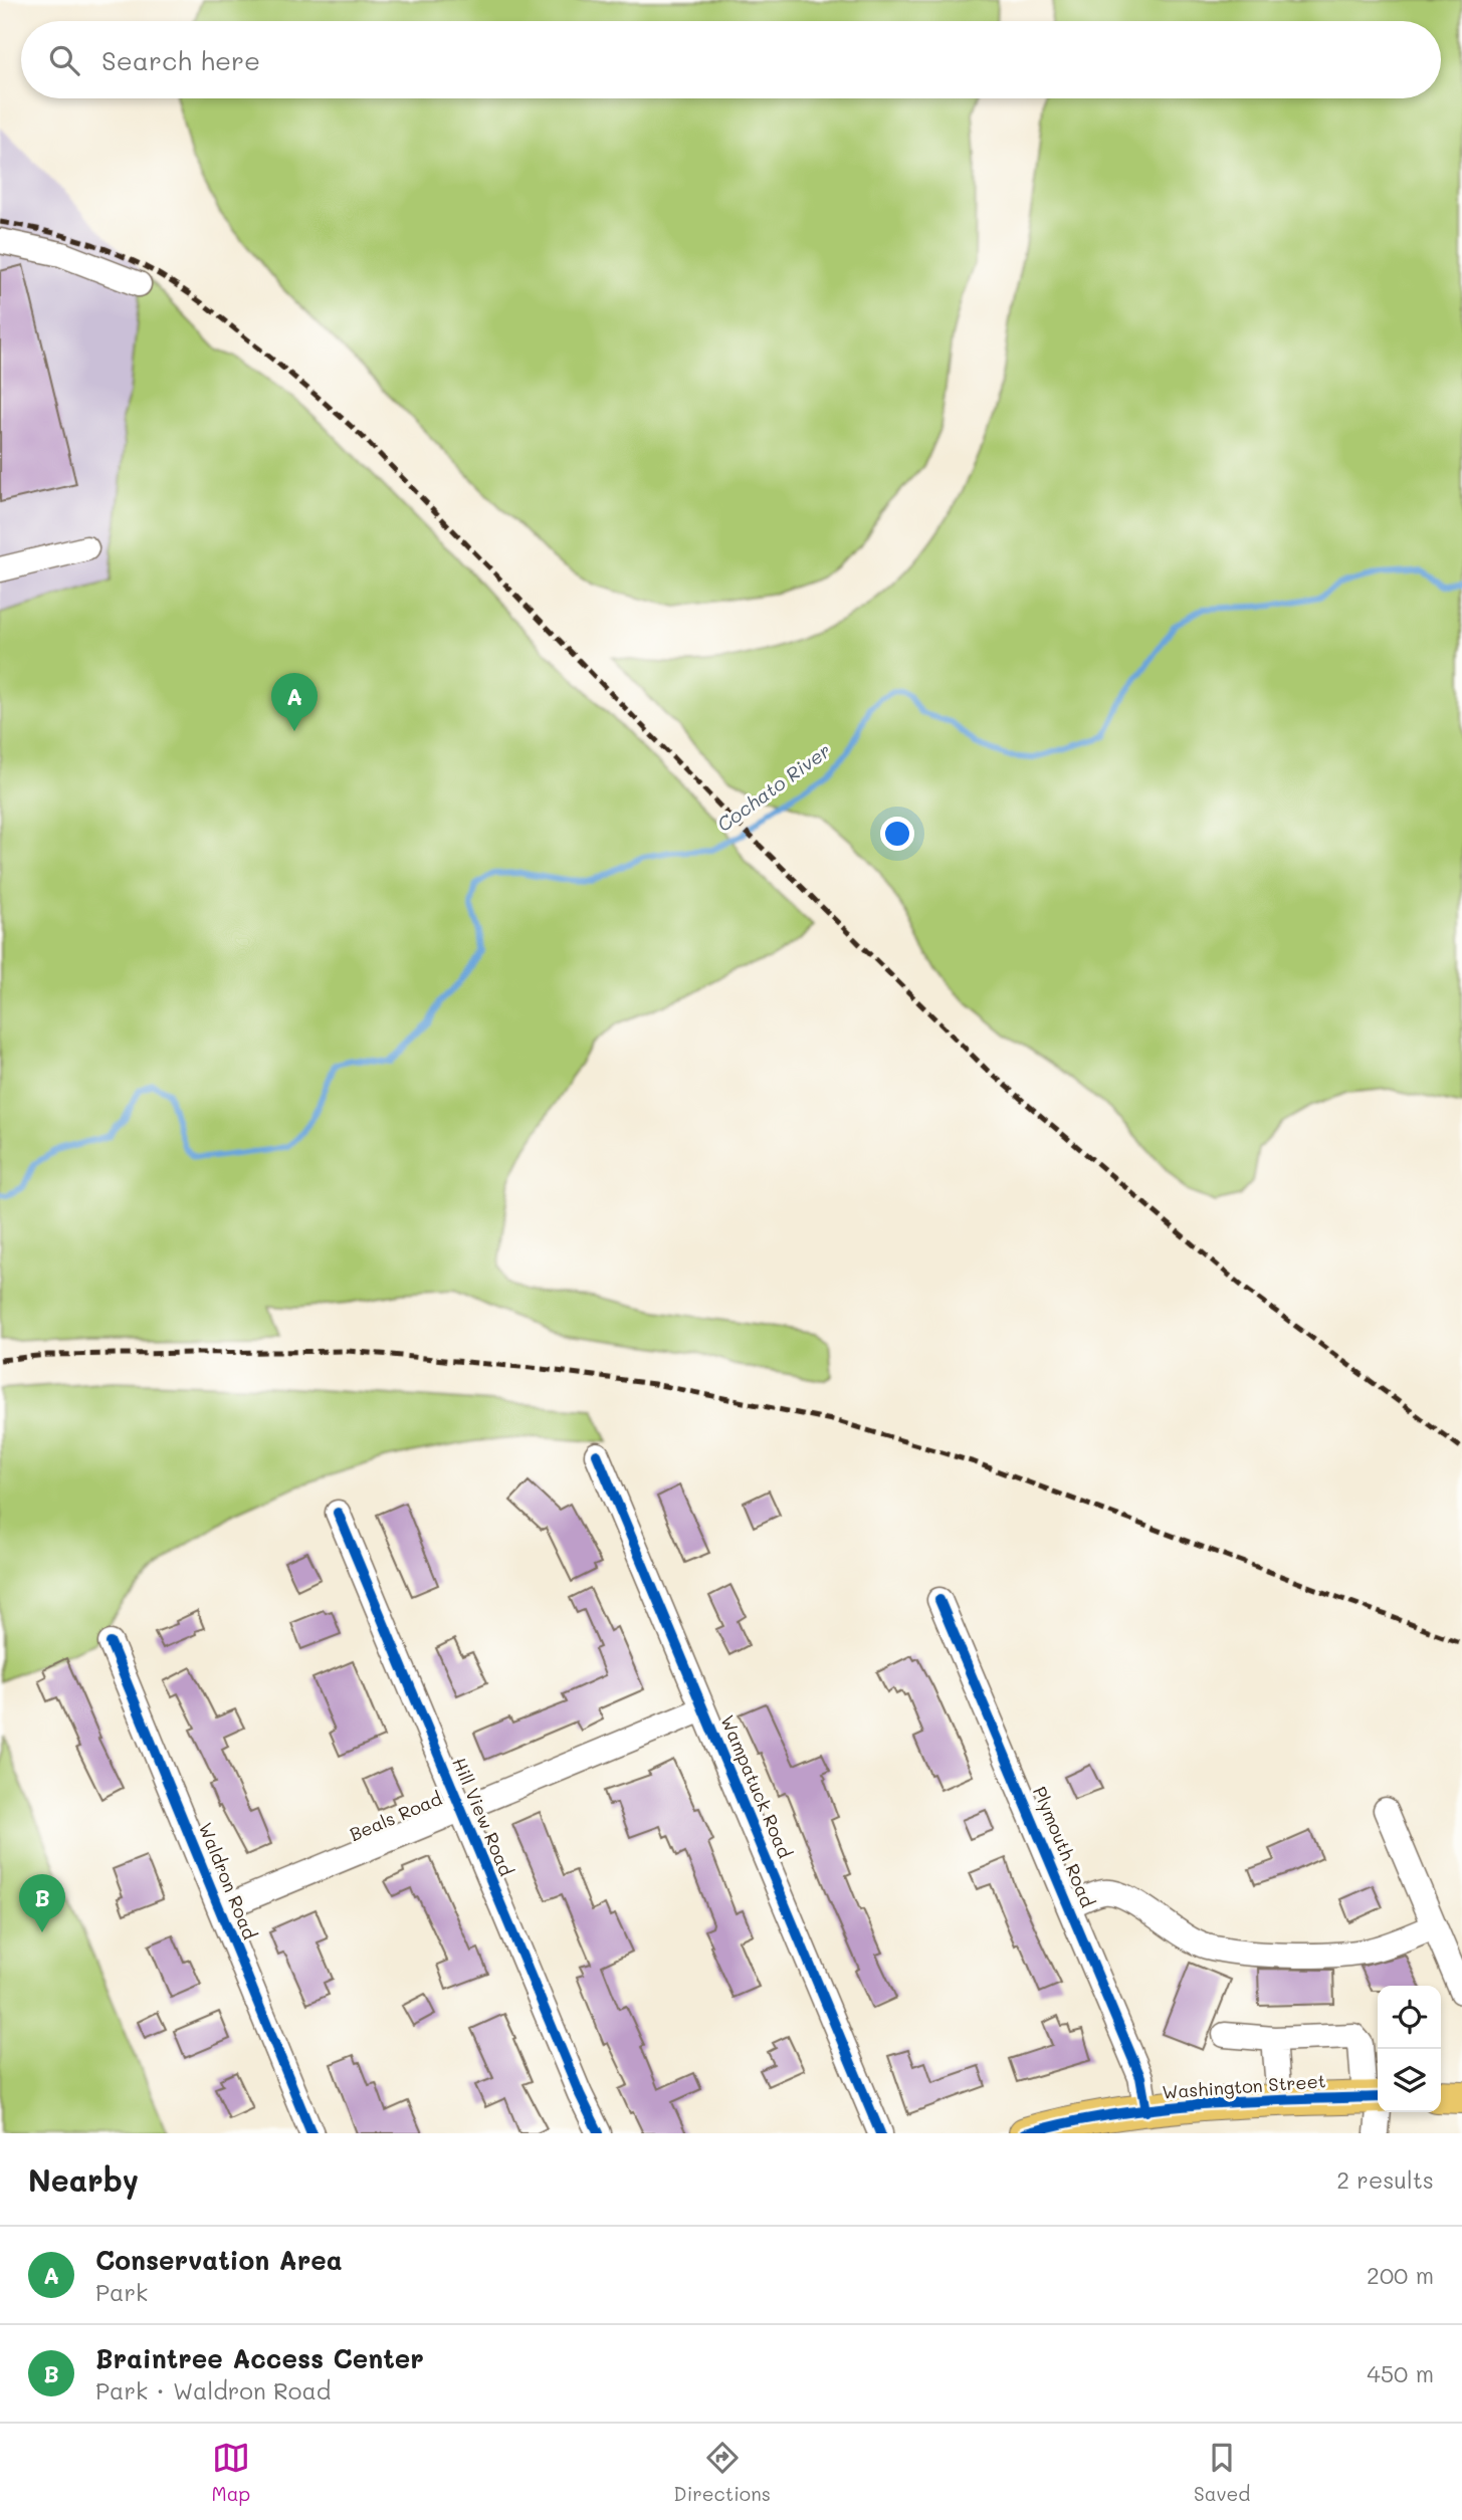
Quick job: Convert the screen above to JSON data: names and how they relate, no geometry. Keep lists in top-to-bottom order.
{
  "streets": {
    "main road": ["Washington Street"],
    "street": [
      "Wampatuck Road",
      "Beals Road",
      "Hill View Road",
      "Plymouth Road",
      "Waldron Road"
    ]
  },
  "crossings": [
    ["Wampatuck Road", "Beals Road"],
    ["Beals Road", "Hill View Road"],
    ["Beals Road", "Waldron Road"],
    ["Plymouth Road", "Washington Street"]
  ],
  "water": ["Cochato River"],
  "page": {
    "search": "Search here",
    "pins": ["A", "B"],
    "heading": ["Nearby", "2 results"],
    "list": [
      {
        "mark": "A",
        "name": "Conservation Area",
        "note": "Park",
        "value": "200 m"
      },
      {
        "mark": "B",
        "name": "Braintree Access Center",
        "note": "Park · Waldron Road",
        "value": "450 m"
      }
    ],
    "nav": ["Map", "Directions", "Saved"]
  }
}
